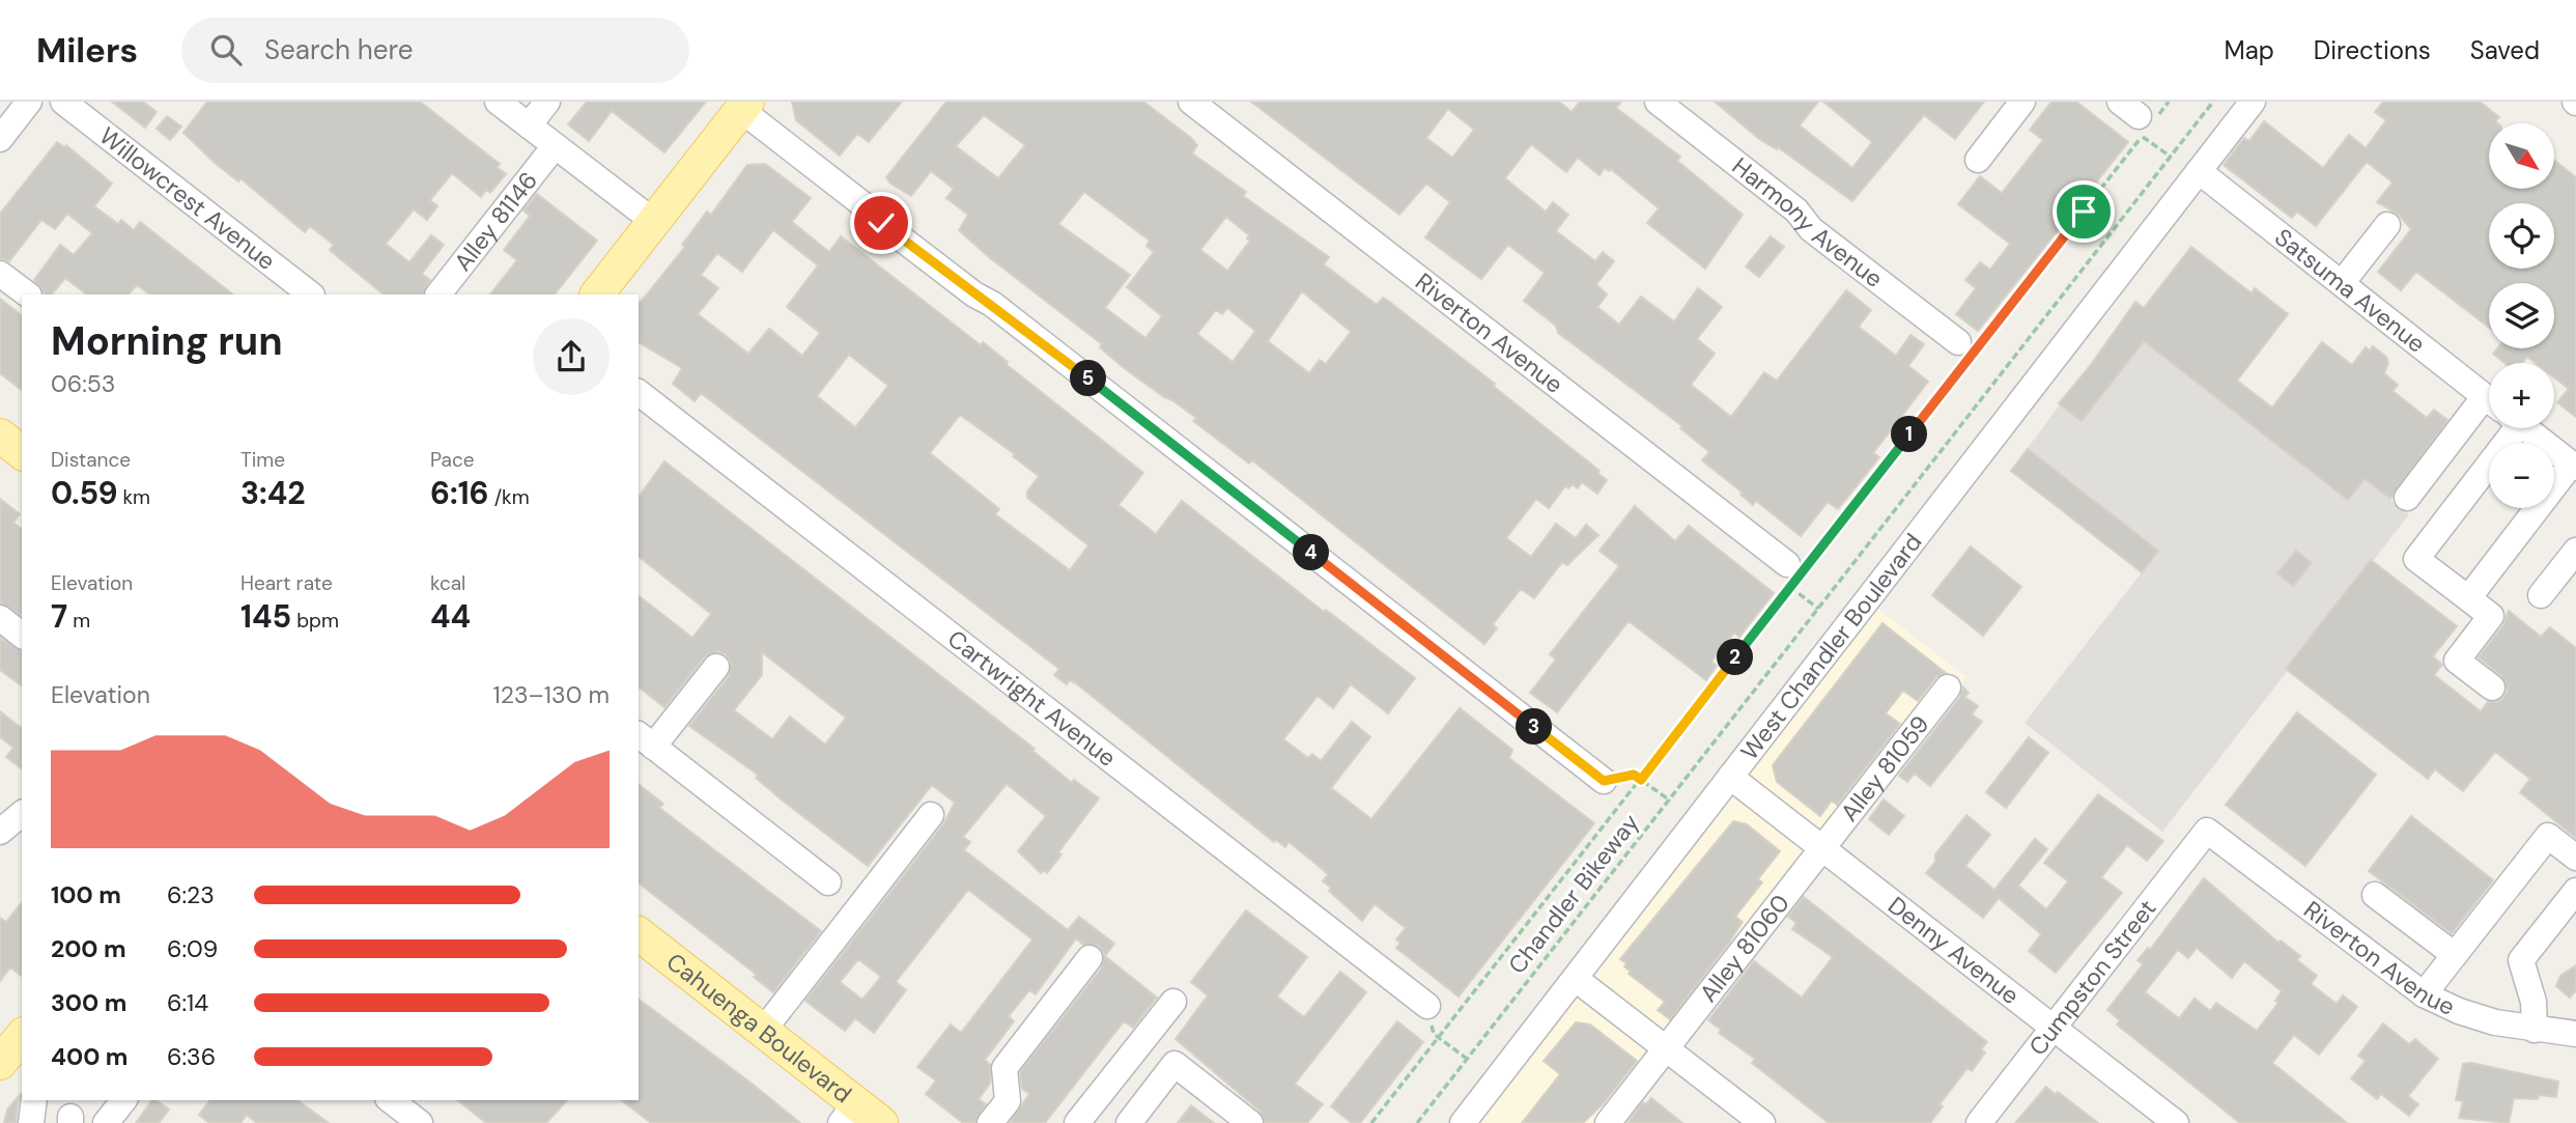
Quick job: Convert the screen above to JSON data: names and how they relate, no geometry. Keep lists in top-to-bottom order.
{
  "streets": {
    "main road": ["Cahuenga Boulevard"],
    "street": [
      "Willowcrest Avenue",
      "Alley 81146",
      "Harmony Avenue",
      "Satsuma Avenue",
      "Riverton Avenue",
      "West Chandler Boulevard",
      "Cartwright Avenue",
      "Alley 81059",
      "Alley 81060",
      "Denny Avenue",
      "Cumpston Street"
    ],
    "path": ["Chandler Bikeway"]
  },
  "crossings": [
    ["Satsuma Avenue", "West Chandler Boulevard"],
    ["Riverton Avenue", "Cumpston Street"],
    ["West Chandler Boulevard", "Denny Avenue"],
    ["Alley 81059", "Alley 81060"],
    ["Alley 81059", "Denny Avenue"],
    ["Alley 81060", "Denny Avenue"],
    ["Denny Avenue", "Cumpston Street"]
  ],
  "north": "bottom right",
  "page": {
    "header": "Milers",
    "search": "Search here",
    "nav": ["Map", "Directions", "Saved"],
    "map_buttons": ["+", "−"],
    "heading": ["Morning run", "06:53"],
    "pins": [
      "5",
      "1",
      "4",
      "2",
      "3"
    ],
    "stats": [
      ["Distance", "0.59 km"],
      ["Time", "3:42"],
      ["Pace", "6:16 /km"],
      ["Elevation", "7 m"],
      ["Heart rate", "145 bpm"],
      ["kcal", "44"]
    ],
    "chart": ["Elevation", "123–130 m"],
    "list": [
      {
        "name": "100 m",
        "note": "6:23"
      },
      {
        "name": "200 m",
        "note": "6:09"
      },
      {
        "name": "300 m",
        "note": "6:14"
      },
      {
        "name": "400 m",
        "note": "6:36"
      }
    ]
  }
}
